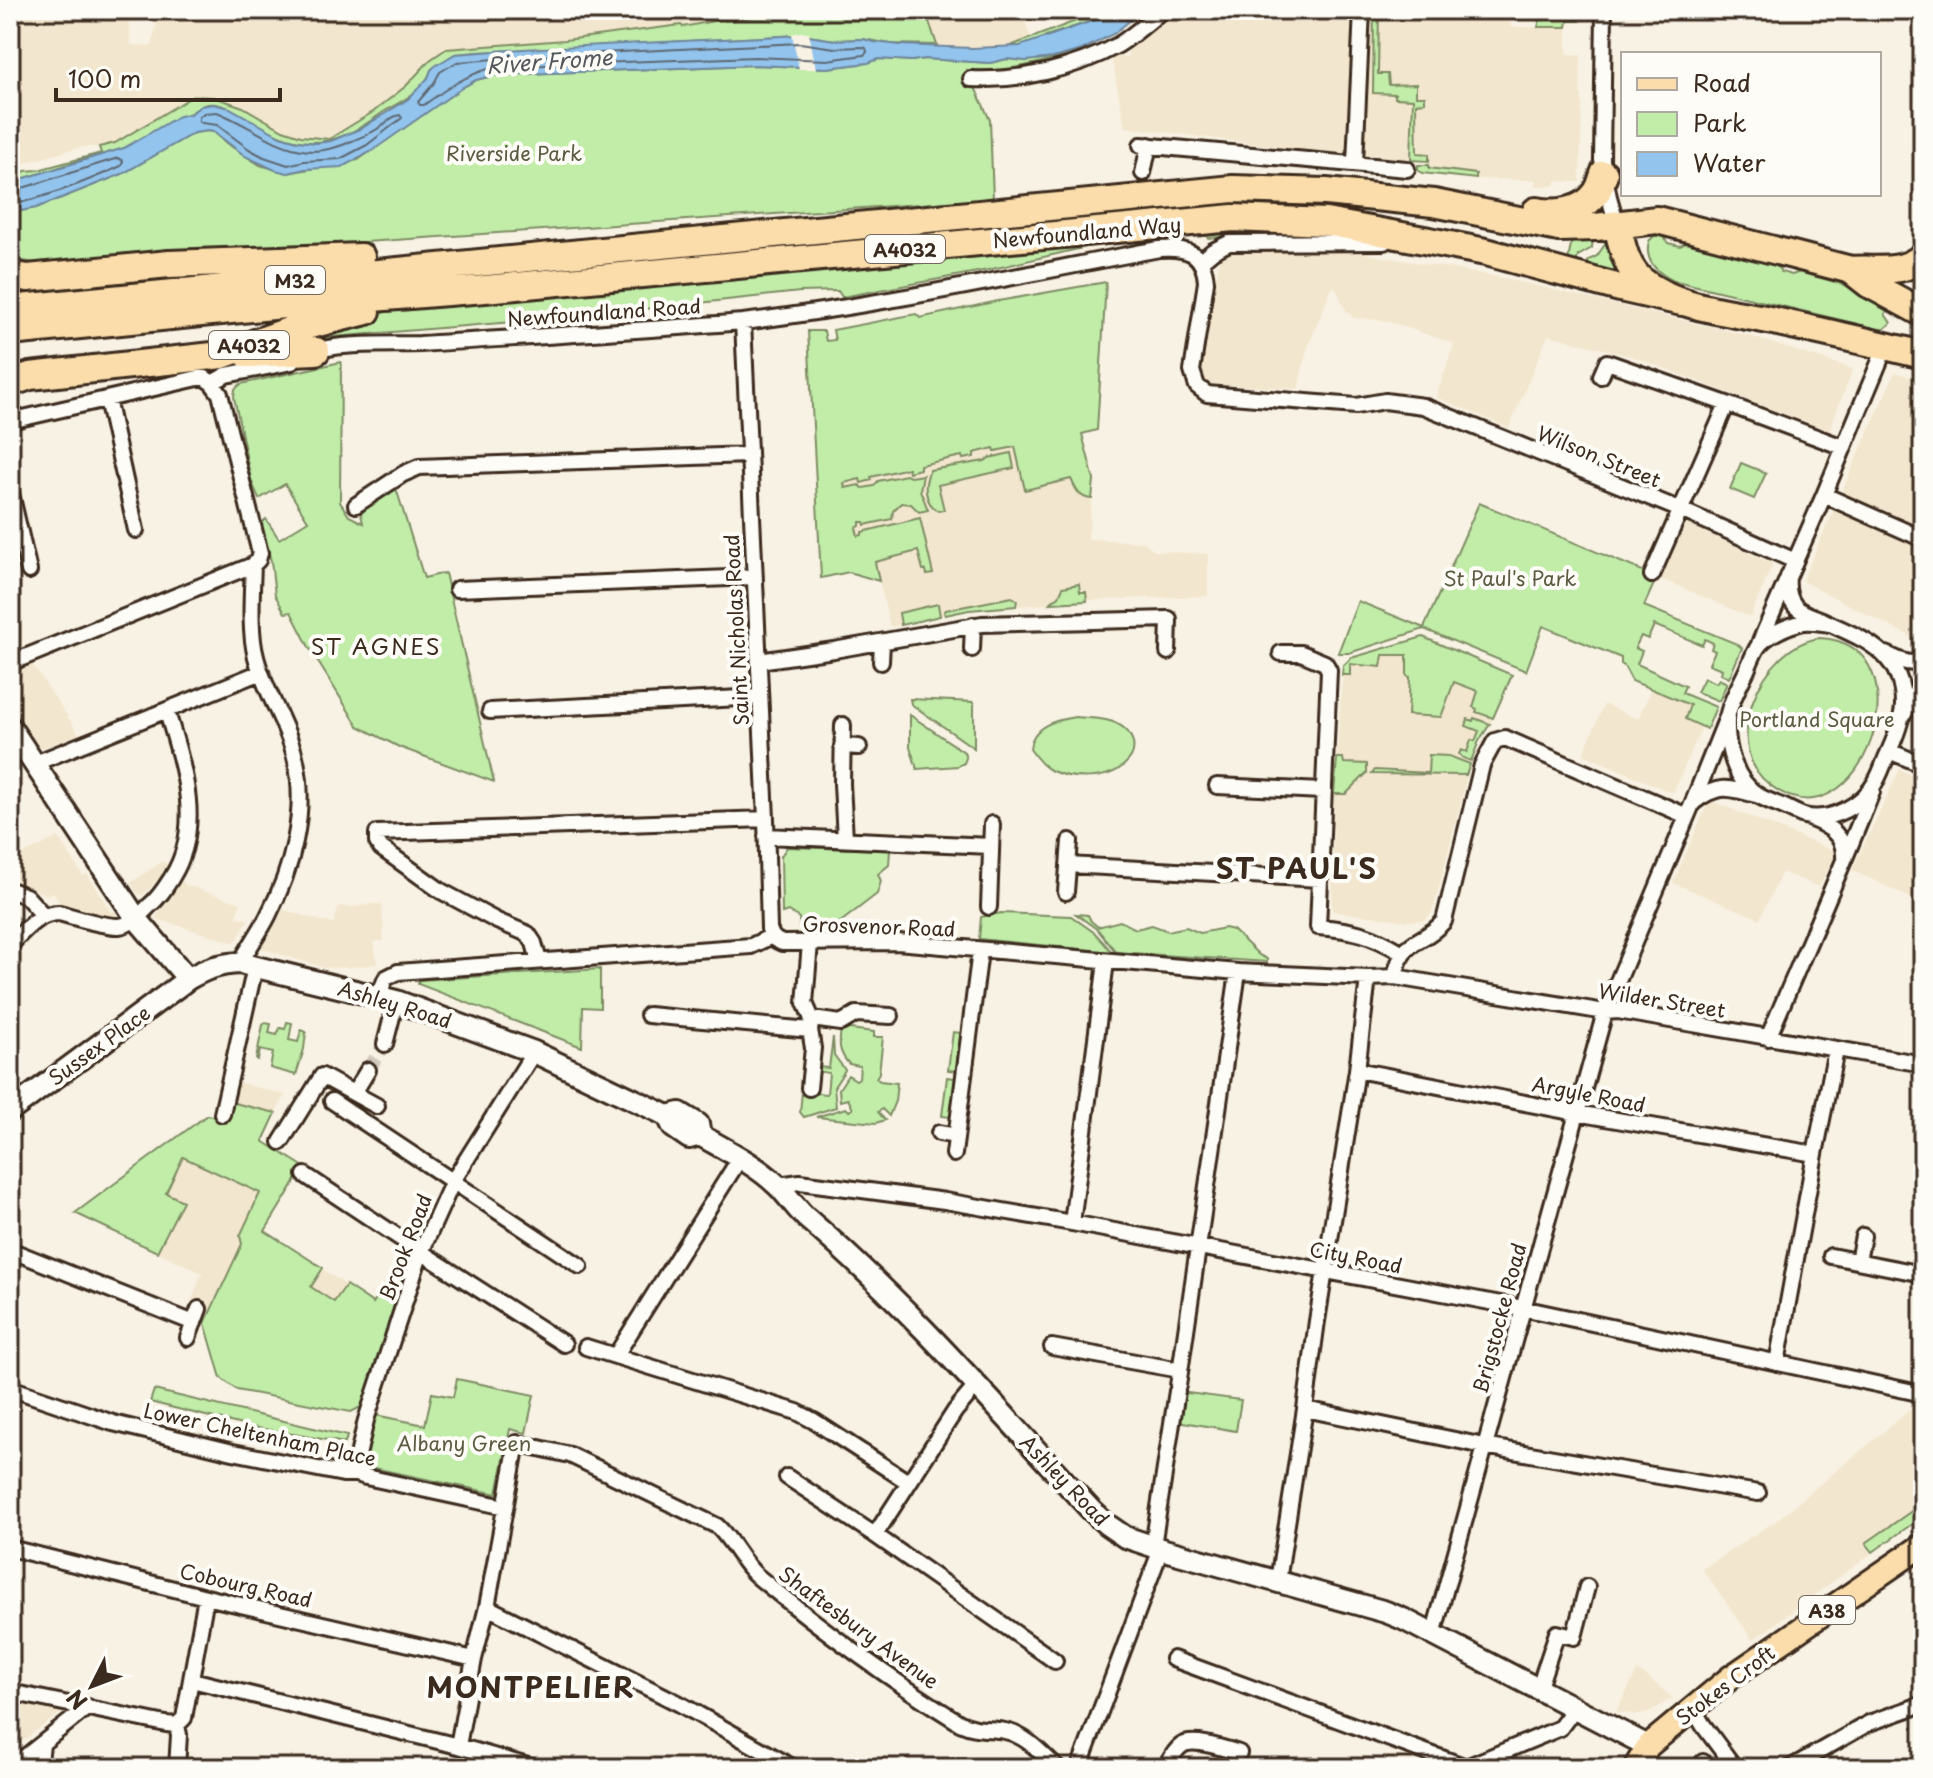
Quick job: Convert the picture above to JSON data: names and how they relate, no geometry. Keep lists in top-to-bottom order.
{
  "streets": {
    "highway": ["Newfoundland Way", "A4032", "M32"],
    "main road": [
      "Ashley Road",
      "Sussex Place",
      "A38",
      "Stokes Croft"
    ],
    "street": [
      "Newfoundland Road",
      "Wilson Street",
      "Saint Nicholas Road",
      "Grosvenor Road",
      "Wilder Street",
      "Argyle Road",
      "Brook Road",
      "City Road",
      "Brigstocke Road",
      "Lower Cheltenham Place",
      "Cobourg Road",
      "Shaftesbury Avenue"
    ]
  },
  "crossings": [
    ["Newfoundland Way", "A4032"],
    ["Newfoundland Way", "M32"],
    ["A4032", "M32"],
    ["Newfoundland Road", "Wilson Street"],
    ["Newfoundland Road", "Saint Nicholas Road"],
    ["Saint Nicholas Road", "Grosvenor Road"],
    ["Grosvenor Road", "Wilder Street"],
    ["Grosvenor Road", "Ashley Road"],
    ["Wilder Street", "Brigstocke Road"],
    ["Ashley Road", "Sussex Place"],
    ["Ashley Road", "Brook Road"],
    ["Ashley Road", "City Road"],
    ["Ashley Road", "Brigstocke Road"],
    ["Ashley Road", "A38"],
    ["Ashley Road", "Stokes Croft"],
    ["Argyle Road", "Brigstocke Road"],
    ["Brook Road", "Lower Cheltenham Place"],
    ["City Road", "Brigstocke Road"],
    ["Lower Cheltenham Place", "Shaftesbury Avenue"],
    ["A38", "Stokes Croft"]
  ],
  "districts": ["ST AGNES", "ST PAUL'S", "MONTPELIER"],
  "water": ["River Frome"],
  "parks": [
    "Riverside Park",
    "St Paul's Park",
    "Portland Square",
    "Albany Green"
  ],
  "legend": ["Road", "Park", "Water"],
  "scale_bar": "100 m",
  "north": "bottom left"
}
